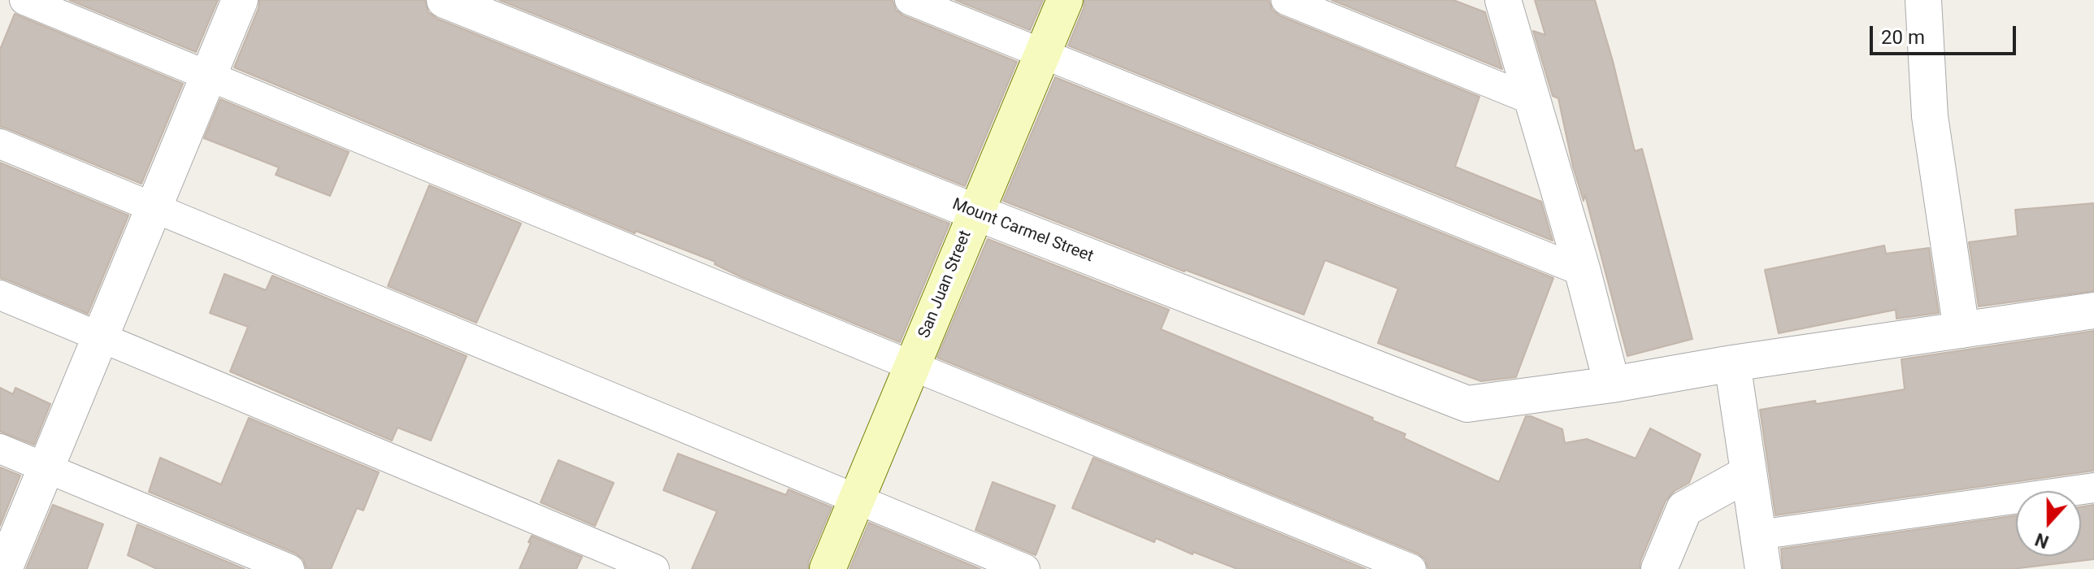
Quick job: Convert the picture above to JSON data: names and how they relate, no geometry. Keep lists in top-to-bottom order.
{
  "streets": {
    "street": ["Mount Carmel Street", "San Juan Street"]
  },
  "crossings": [
    ["Mount Carmel Street", "San Juan Street"]
  ],
  "scale_bar": "20 m",
  "north": "bottom"
}
